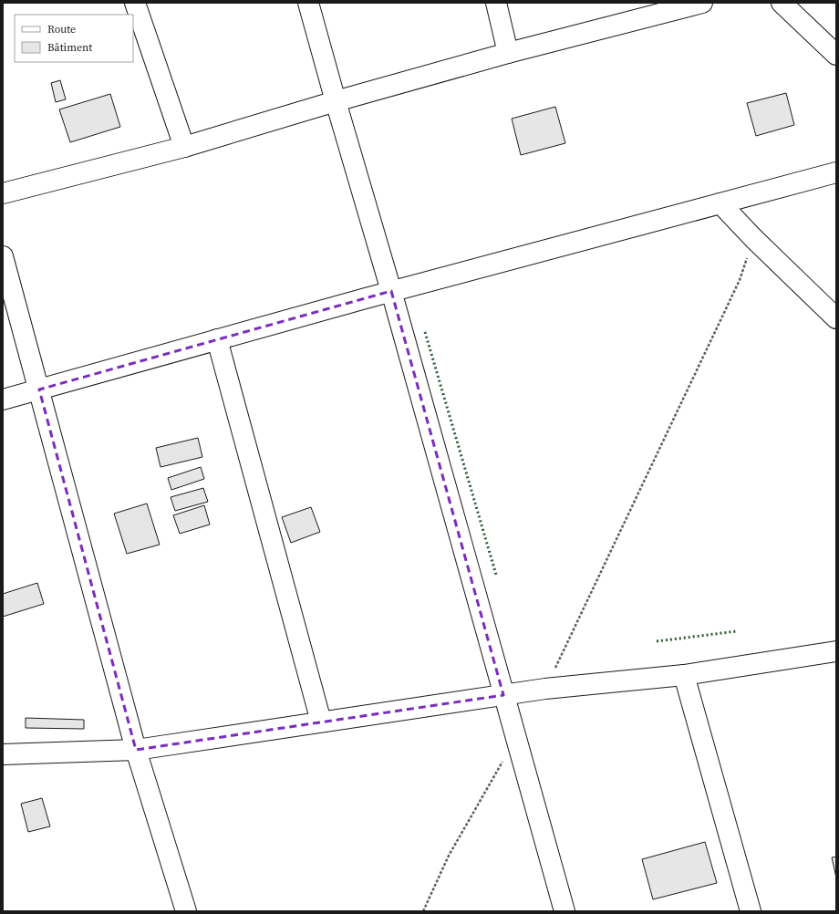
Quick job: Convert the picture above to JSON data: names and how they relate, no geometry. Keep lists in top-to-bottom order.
{
  "legend": ["Route", "Bâtiment"]
}
